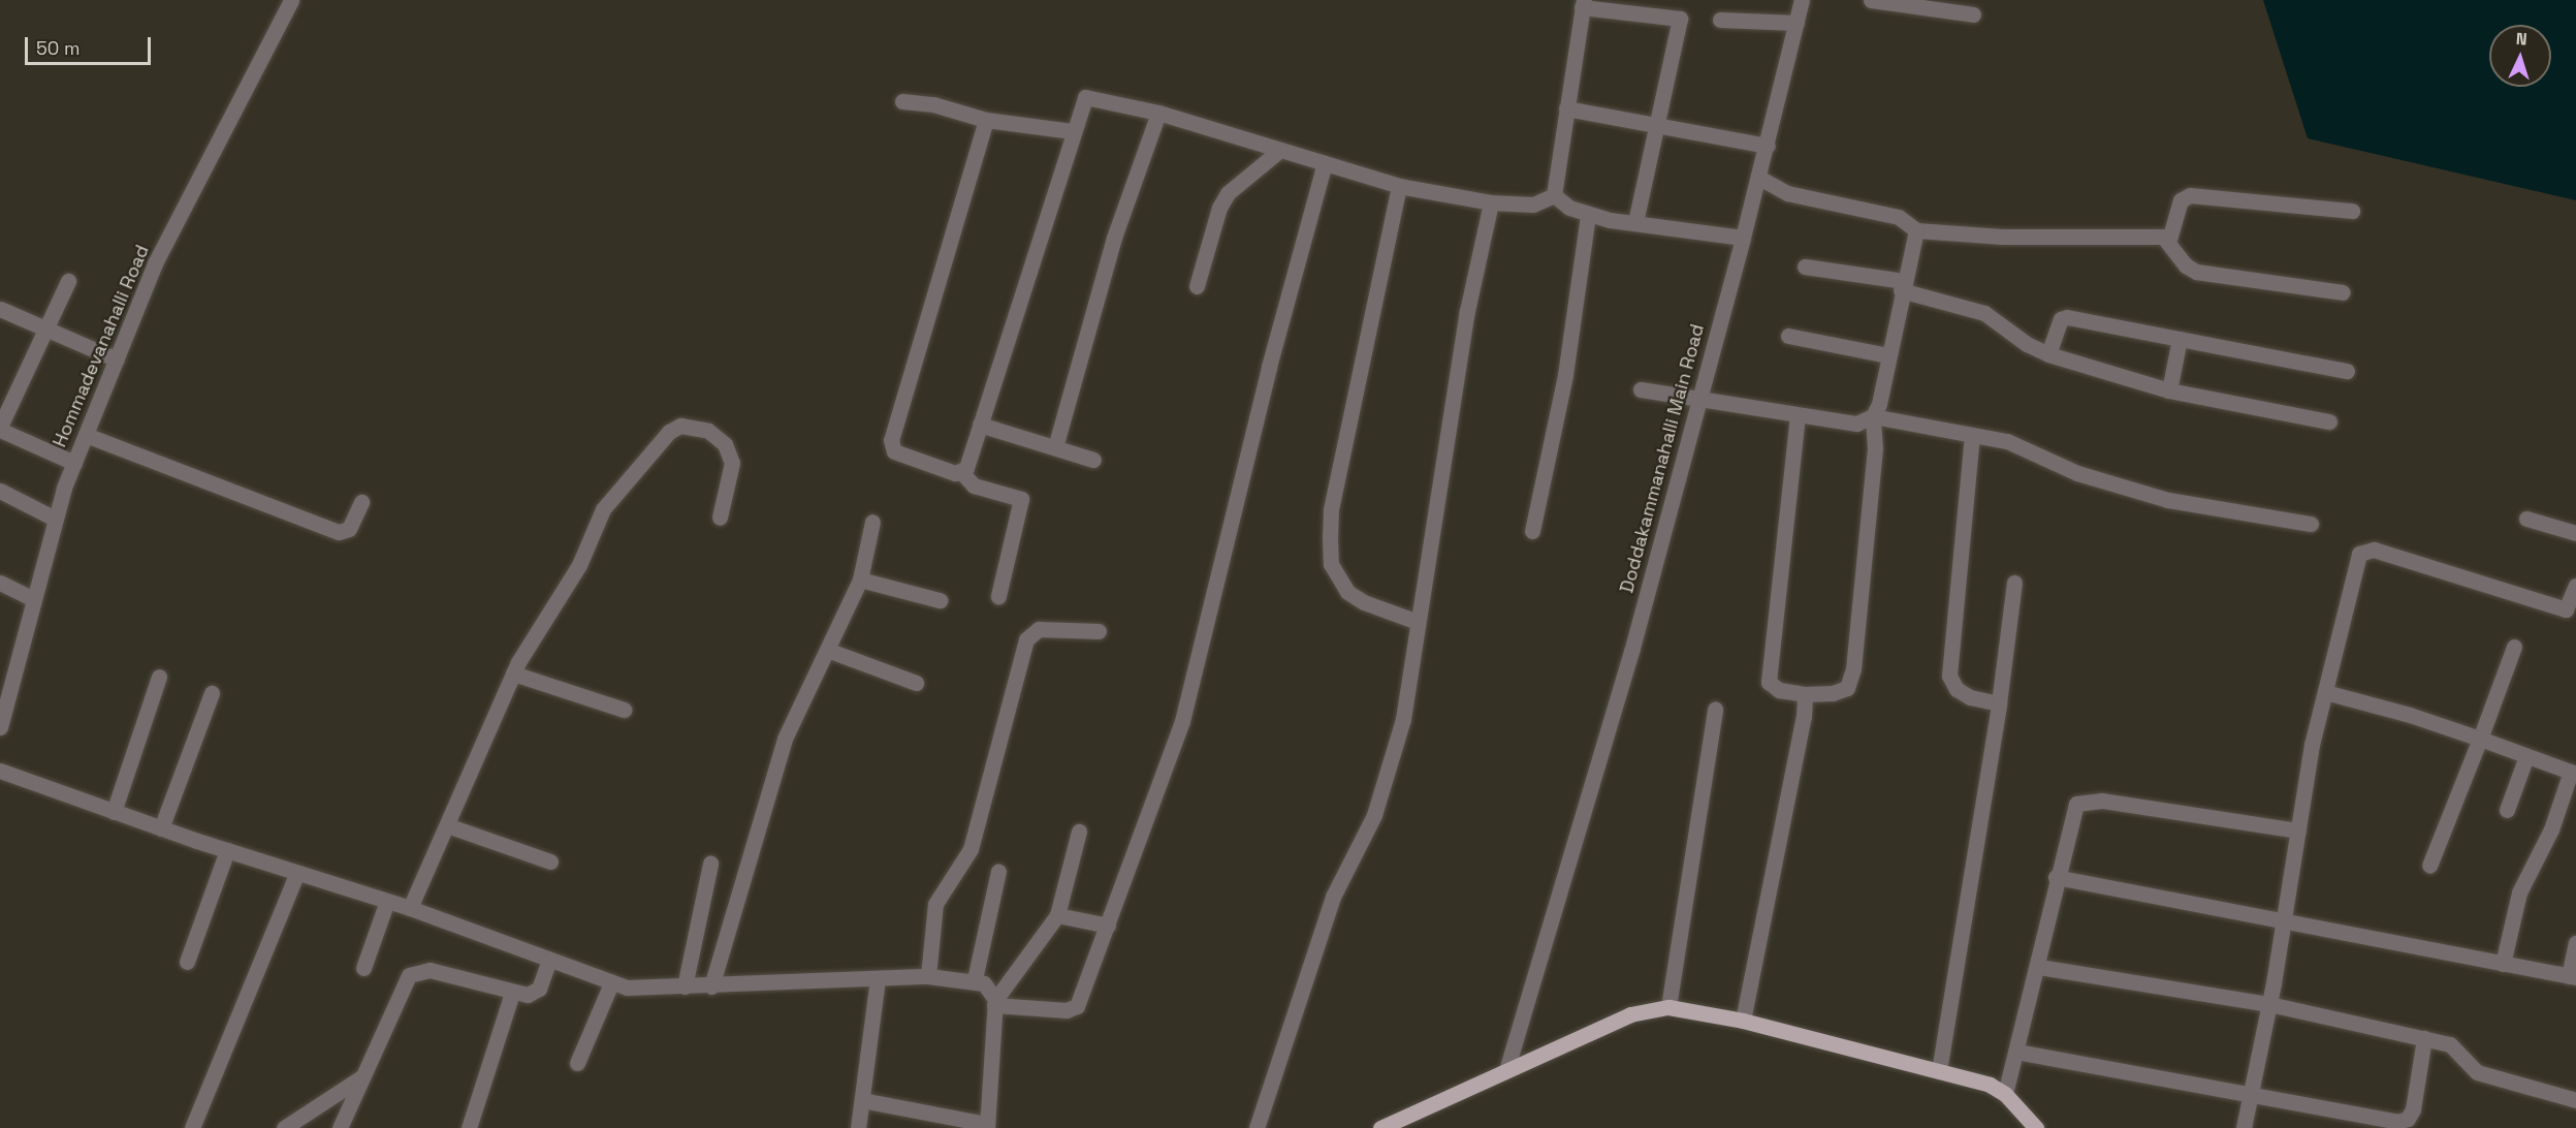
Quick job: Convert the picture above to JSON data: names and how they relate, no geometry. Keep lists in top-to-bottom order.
{
  "streets": {
    "street": ["Hommadevanahalli Road", "Doddakammanahalli Main Road"]
  },
  "scale_bar": "50 m",
  "north": "top"
}
